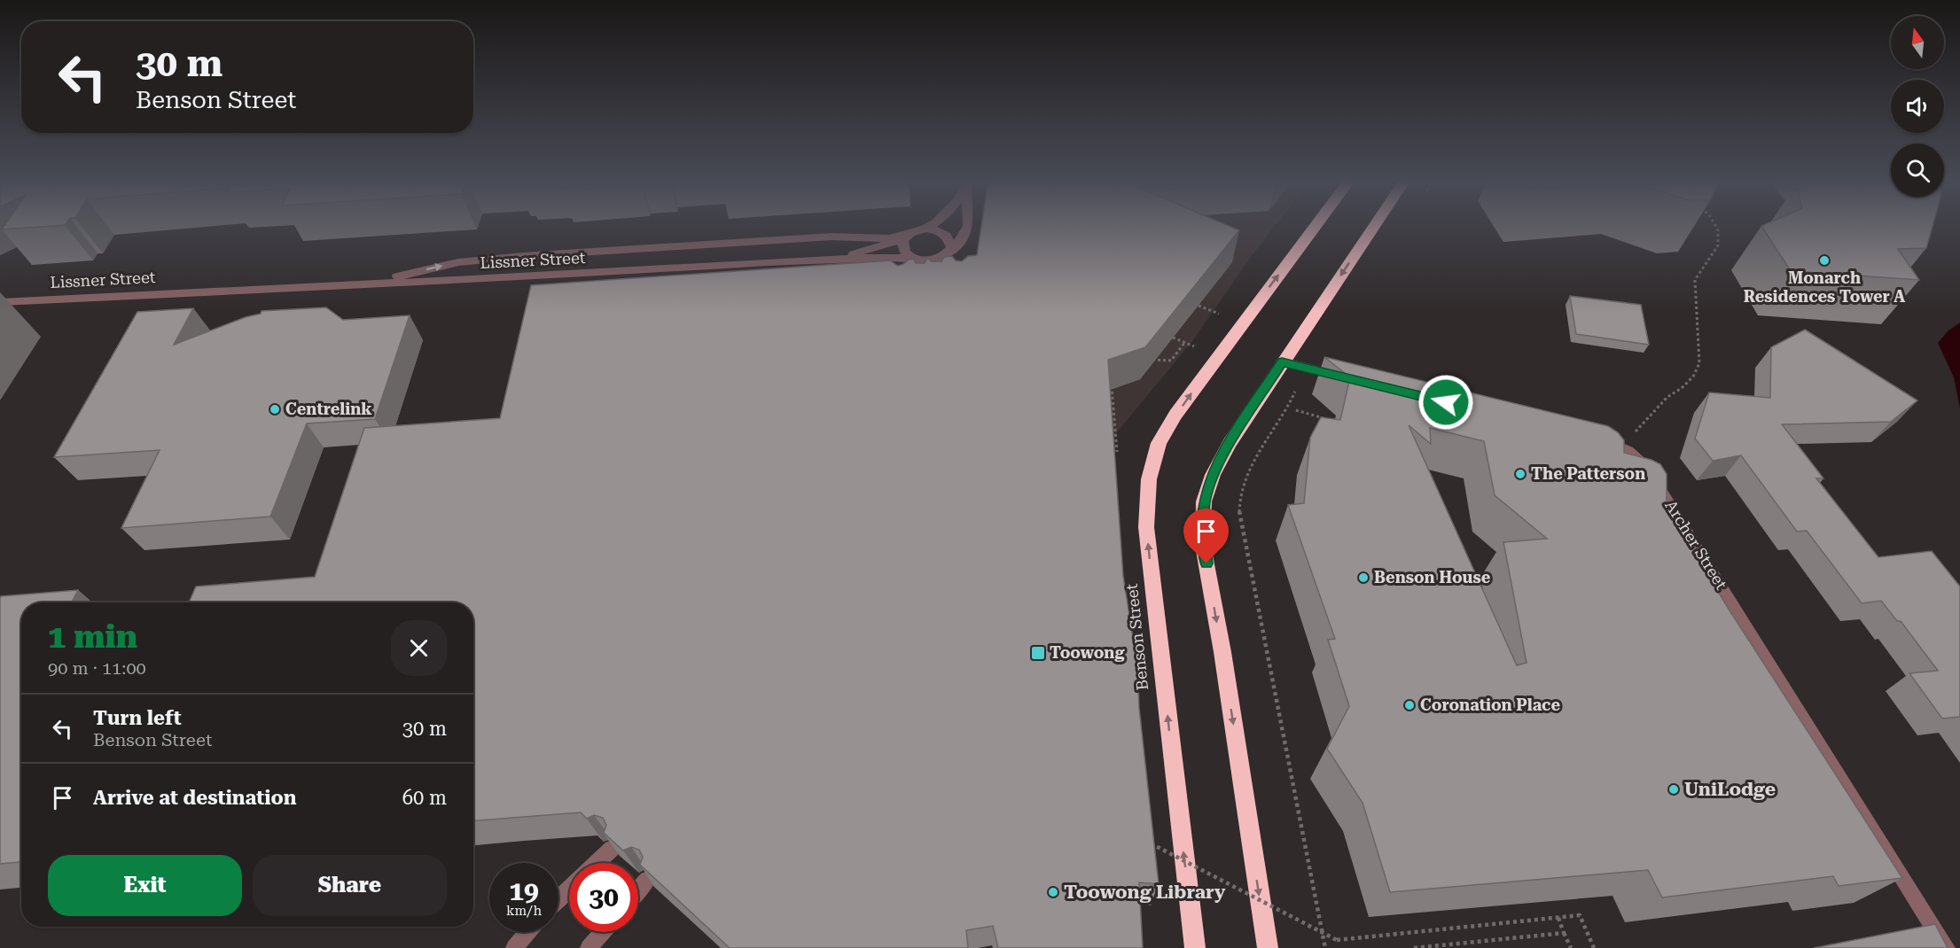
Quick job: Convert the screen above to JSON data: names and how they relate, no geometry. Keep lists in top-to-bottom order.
{
  "streets": {
    "highway": ["Benson Street"],
    "street": ["Lissner Street", "Archer Street"]
  },
  "places": {
    "other": [
      "Monarch Residences Tower A",
      "Centrelink",
      "The Patterson",
      "Benson House",
      "Coronation Place",
      "UniLodge",
      "Toowong Library"
    ],
    "transit": ["Toowong"]
  },
  "north": "top",
  "page": {
    "turn": ["30 m", "Benson Street"],
    "heading": ["1 min", "90 m · 11:00"],
    "list": [
      {
        "name": "Turn left",
        "note": "Benson Street",
        "value": "30 m"
      },
      {
        "name": "Arrive at destination",
        "value": "60 m"
      }
    ],
    "buttons": ["Exit", "Share"],
    "speed": "19 km/h",
    "limit": "30"
  }
}
